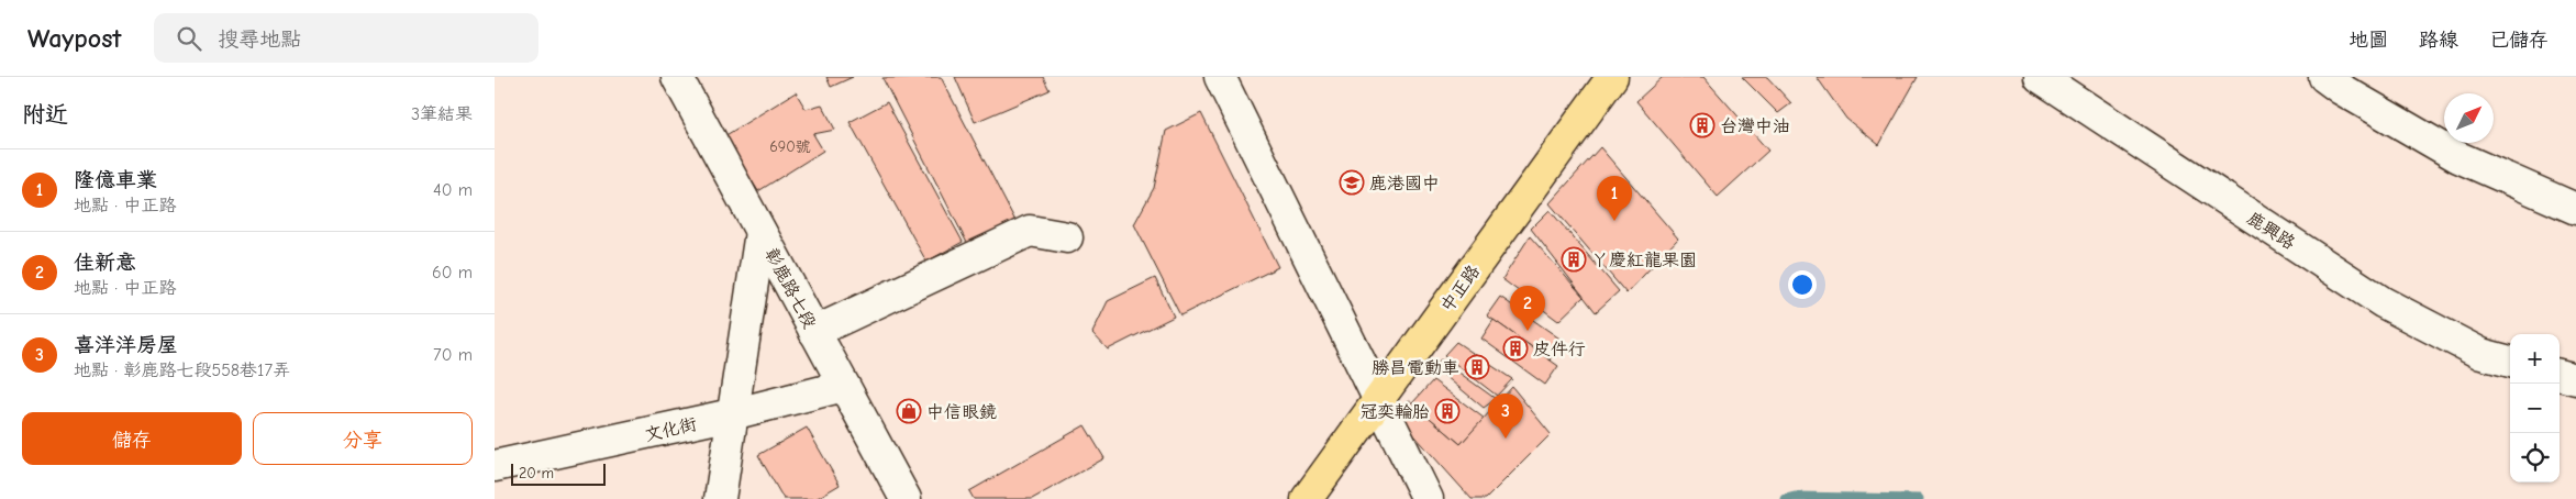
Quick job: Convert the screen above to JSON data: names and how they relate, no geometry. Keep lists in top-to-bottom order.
{
  "streets": {
    "main road": ["中正路"],
    "street": ["鹿興路", "彰鹿路七段", "文化街"]
  },
  "crossings": [
    ["彰鹿路七段", "文化街"]
  ],
  "places": {
    "building": [
      "台灣中油",
      "ㄚ慶紅龍果園",
      "皮件行",
      "勝昌電動車",
      "冠奕輪胎"
    ],
    "school or university": ["鹿港國中"],
    "shop": ["中信眼鏡"]
  },
  "house_numbers": ["690號"],
  "scale_bar": "20 m",
  "north": "top right",
  "page": {
    "header": "Waypost",
    "search": "搜尋地點",
    "nav": ["地圖", "路線", "已儲存"],
    "heading": ["附近", "3筆結果"],
    "list": [
      {
        "mark": "1",
        "name": "隆億車業",
        "note": "地點 · 中正路",
        "value": "40 m"
      },
      {
        "mark": "2",
        "name": "佳新意",
        "note": "地點 · 中正路",
        "value": "60 m"
      },
      {
        "mark": "3",
        "name": "喜洋洋房屋",
        "note": "地點 · 彰鹿路七段558巷17弄",
        "value": "70 m"
      }
    ],
    "pins": ["1", "2", "3"],
    "map_buttons": ["+", "−"],
    "buttons": ["儲存", "分享"],
    "scale": "20 m"
  }
}
